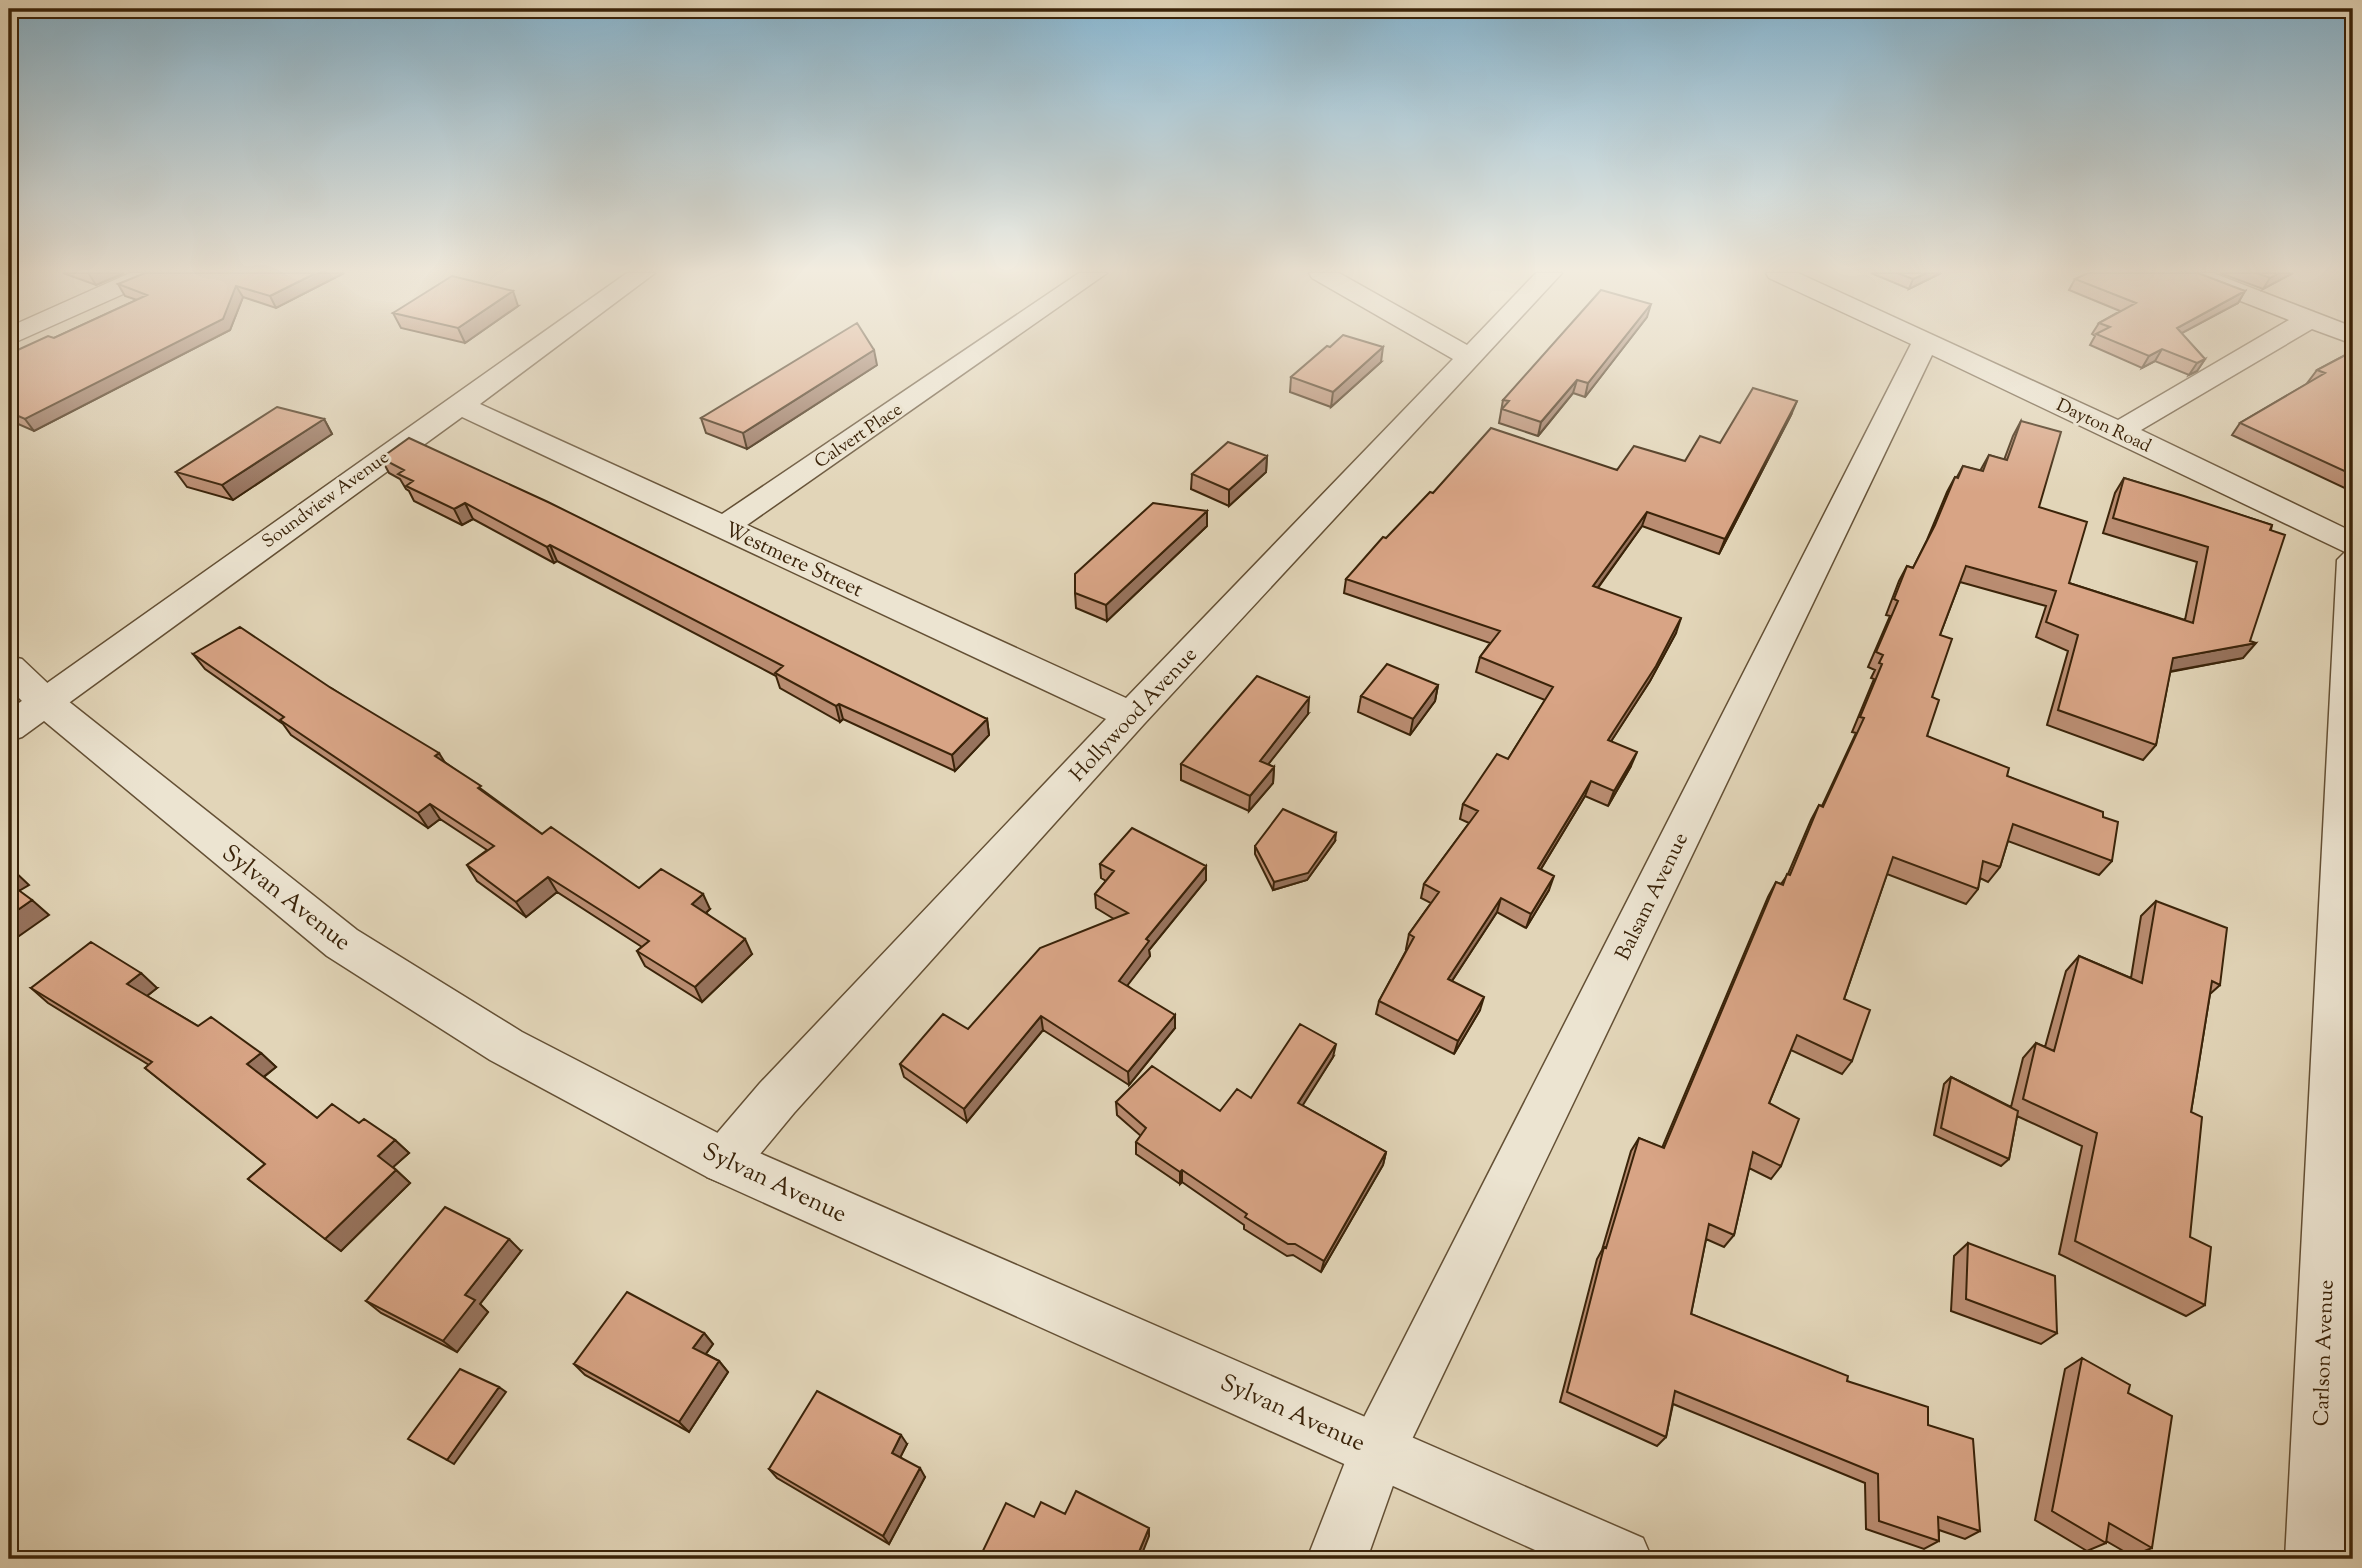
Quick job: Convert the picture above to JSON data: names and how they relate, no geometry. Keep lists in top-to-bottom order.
{
  "streets": {
    "street": [
      "Dayton Road",
      "Calvert Place",
      "Soundview Avenue",
      "Westmere Street",
      "Hollywood Avenue",
      "Balsam Avenue",
      "Sylvan Avenue",
      "Carlson Avenue"
    ]
  },
  "crossings": [
    ["Calvert Place", "Westmere Street"],
    ["Soundview Avenue", "Westmere Street"],
    ["Soundview Avenue", "Sylvan Avenue"],
    ["Westmere Street", "Hollywood Avenue"],
    ["Hollywood Avenue", "Sylvan Avenue"],
    ["Balsam Avenue", "Sylvan Avenue"]
  ]
}
